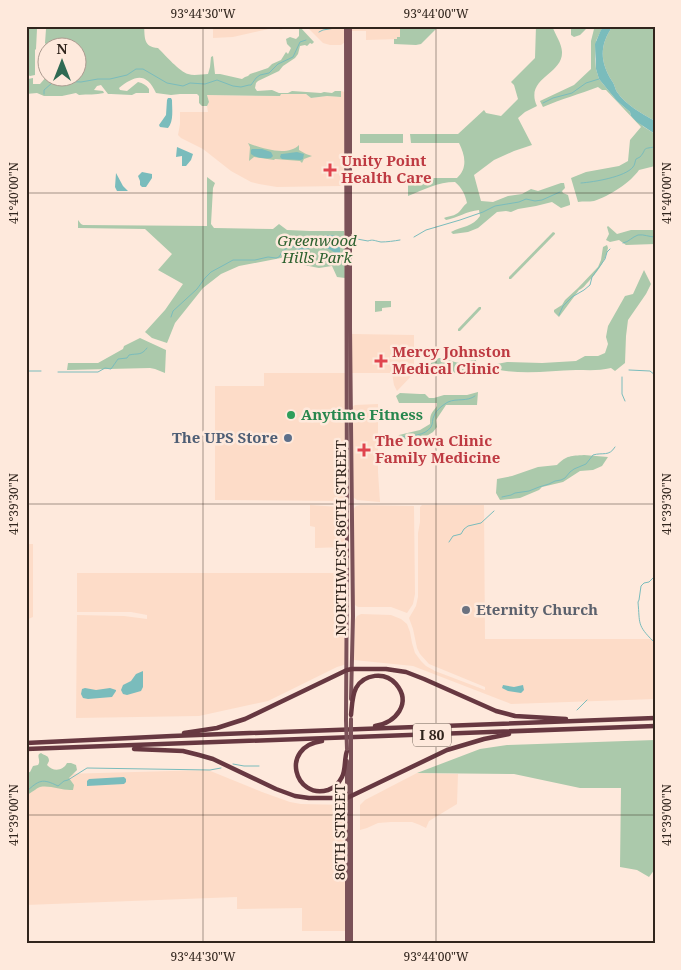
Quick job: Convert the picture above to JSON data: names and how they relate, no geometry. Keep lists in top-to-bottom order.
{
  "streets": {
    "highway": ["I 80"],
    "main road": ["NORTHWEST 86TH STREET", "86TH STREET"]
  },
  "crossings": [
    ["NORTHWEST 86TH STREET", "86TH STREET"]
  ],
  "parks": ["Greenwood Hills Park"],
  "places": {
    "health": ["Unity Point Health Care", "Mercy Johnston Medical Clinic", "The Iowa Clinic Family Medicine"],
    "other": ["Anytime Fitness", "The UPS Store", "Eternity Church"]
  },
  "north": "top",
  "coordinates": [
    "93°44'30\"W",
    "93°44'00\"W",
    "41°40'00\"N",
    "41°39'30\"N",
    "41°39'00\"N"
  ]
}
